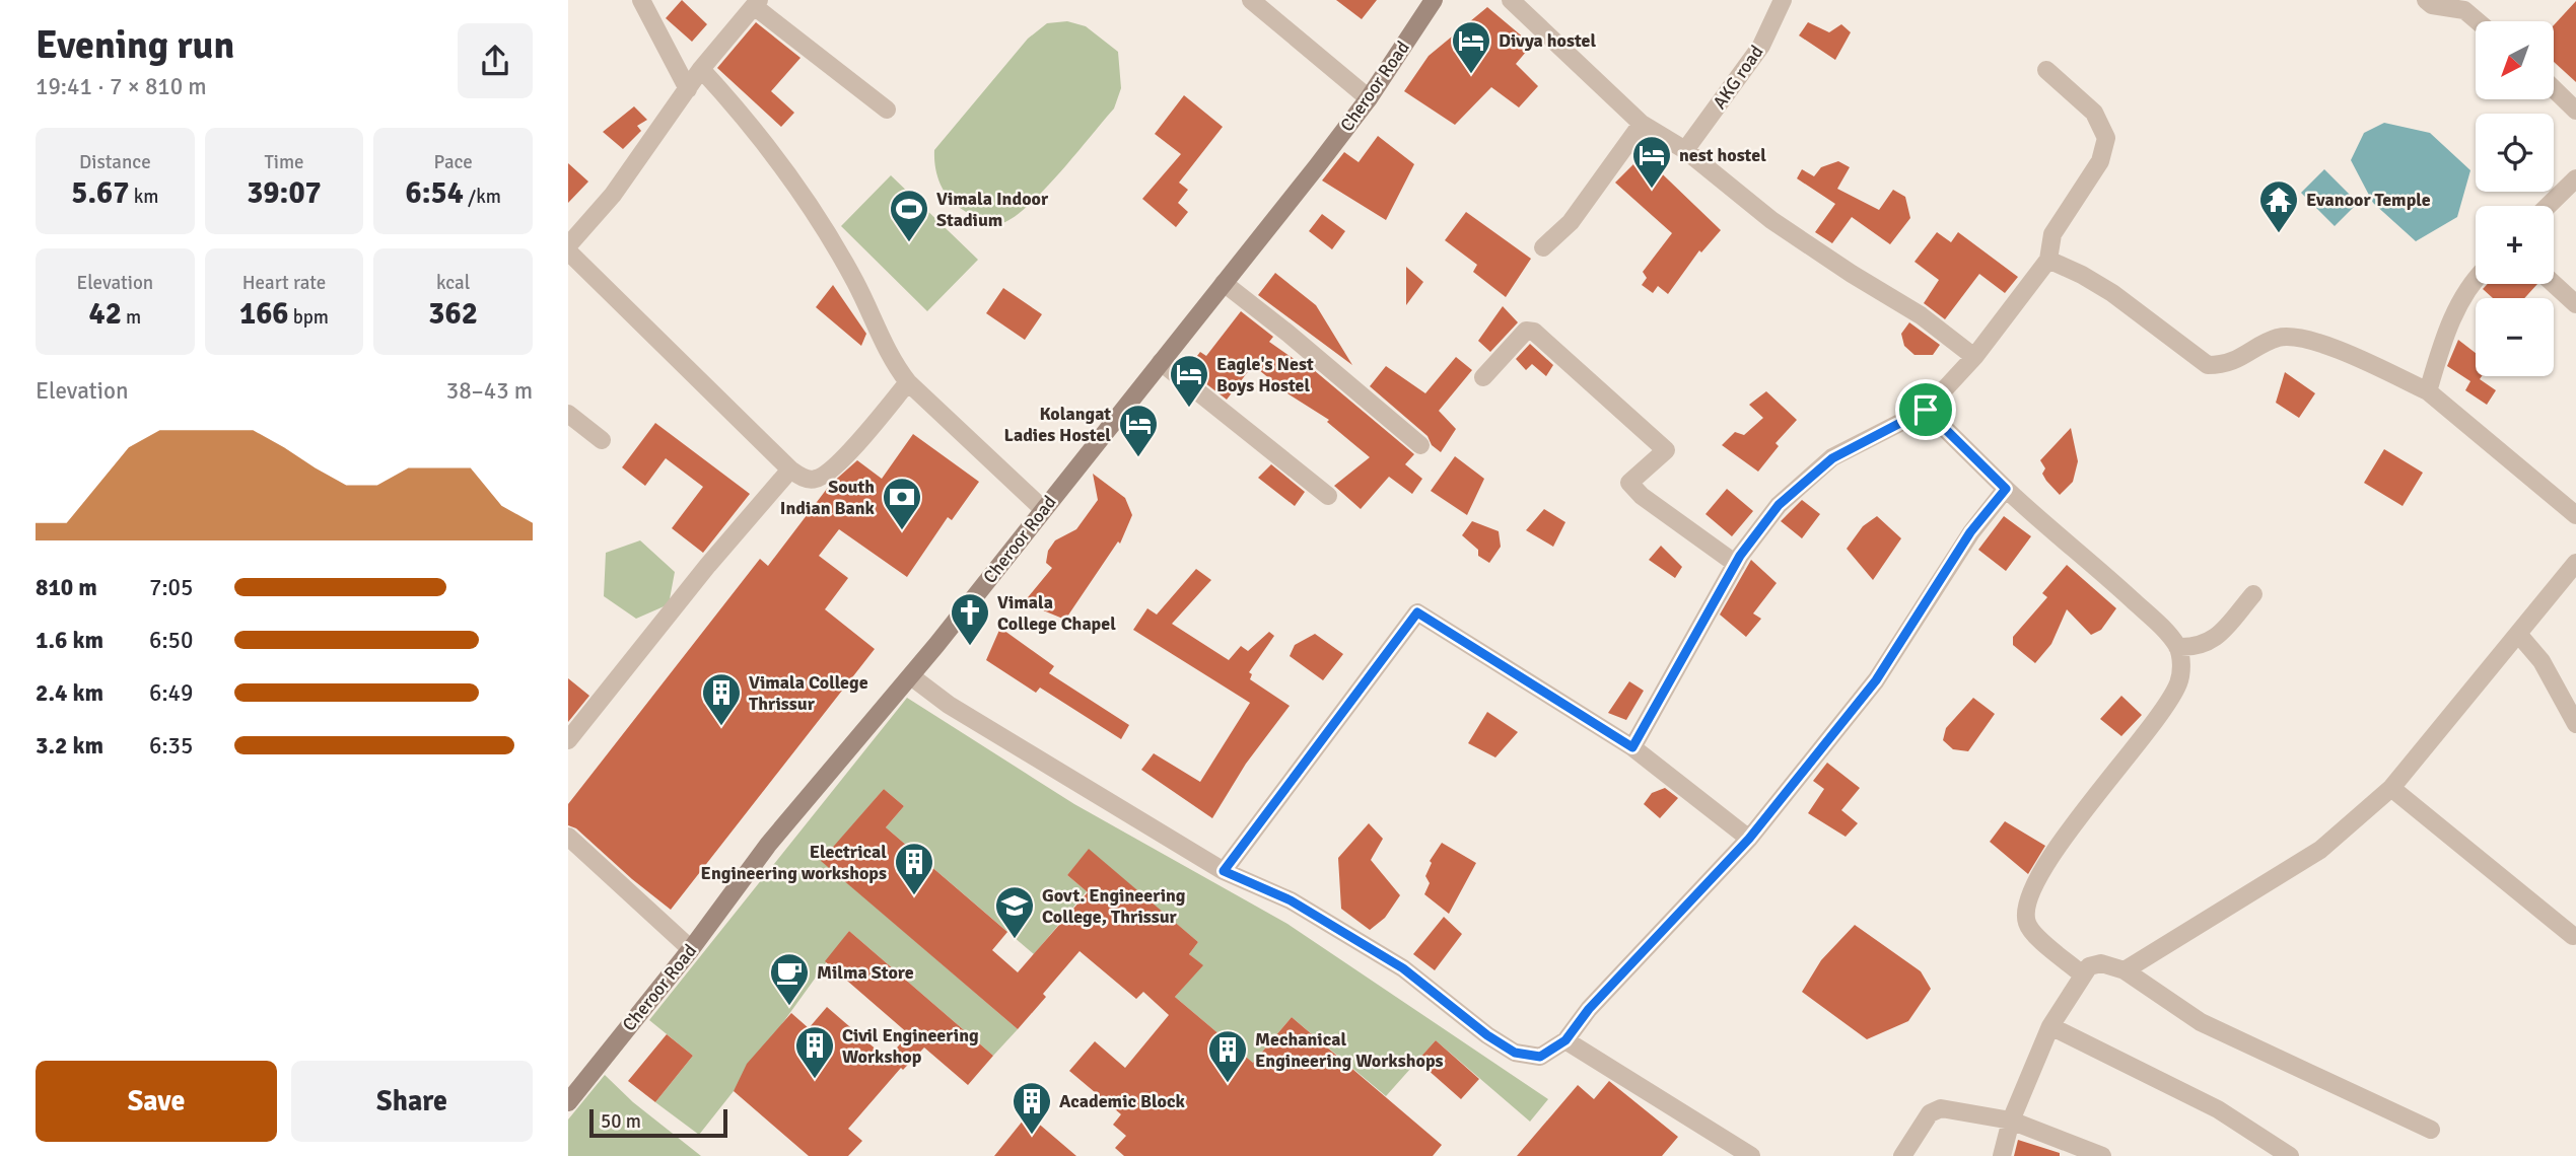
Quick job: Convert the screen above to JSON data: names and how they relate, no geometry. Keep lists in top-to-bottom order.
{
  "streets": {
    "main road": ["Cheroor Road"],
    "street": ["AKG road"]
  },
  "places": {
    "hotel": [
      "Divya hostel",
      "nest hostel",
      "Eagle's Nest Boys Hostel",
      "Kolangat Ladies Hostel"
    ],
    "temple": ["Evanoor Temple"],
    "sports": ["Vimala Indoor Stadium"],
    "bank": ["South Indian Bank"],
    "church": ["Vimala College Chapel"],
    "building": [
      "Vimala College Thrissur",
      "Electrical Engineering workshops",
      "Civil Engineering Workshop",
      "Mechanical Engineering Workshops",
      "Academic Block"
    ],
    "school or university": ["Govt. Engineering College, Thrissur"],
    "cafe": ["Milma Store"]
  },
  "scale_bar": "50 m",
  "north": "bottom left",
  "page": {
    "heading": ["Evening run", "19:41 · 7 × 810 m"],
    "map_buttons": ["+", "−"],
    "stats": [
      ["Distance", "5.67 km"],
      ["Time", "39:07"],
      ["Pace", "6:54 /km"],
      ["Elevation", "42 m"],
      ["Heart rate", "166 bpm"],
      ["kcal", "362"]
    ],
    "chart": ["Elevation", "38–43 m"],
    "list": [
      {
        "name": "810 m",
        "note": "7:05"
      },
      {
        "name": "1.6 km",
        "note": "6:50"
      },
      {
        "name": "2.4 km",
        "note": "6:49"
      },
      {
        "name": "3.2 km",
        "note": "6:35"
      }
    ],
    "buttons": ["Save", "Share"],
    "scale": "50 m"
  }
}
